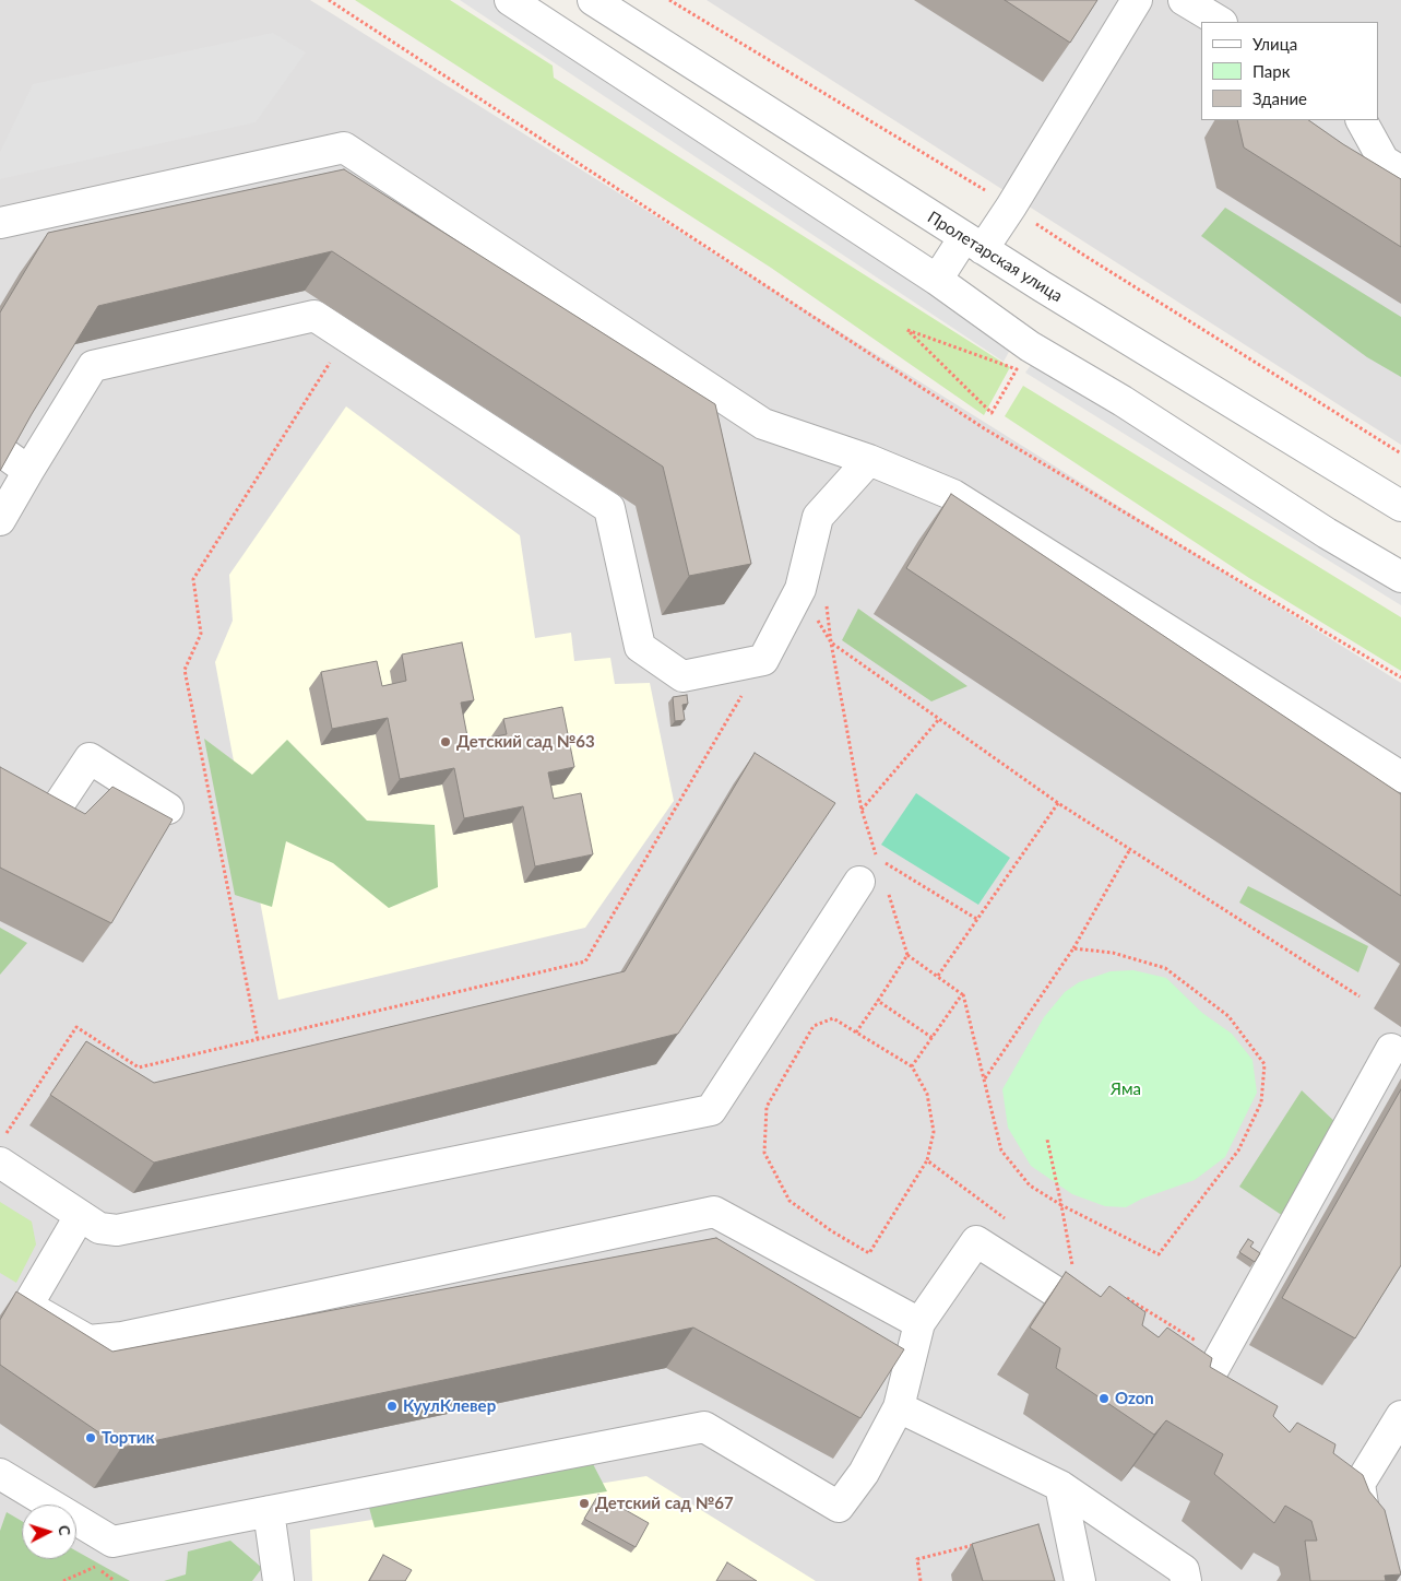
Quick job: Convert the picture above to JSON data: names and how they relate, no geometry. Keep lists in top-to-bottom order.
{
  "streets": {
    "street": ["Пролетарская улица"]
  },
  "parks": ["Яма"],
  "places": [
    "Детский сад №63",
    "Ozon",
    "КуулКлевер",
    "Тортик",
    "Детский сад №67"
  ],
  "legend": ["Улица", "Парк", "Здание"],
  "north": "right"
}
